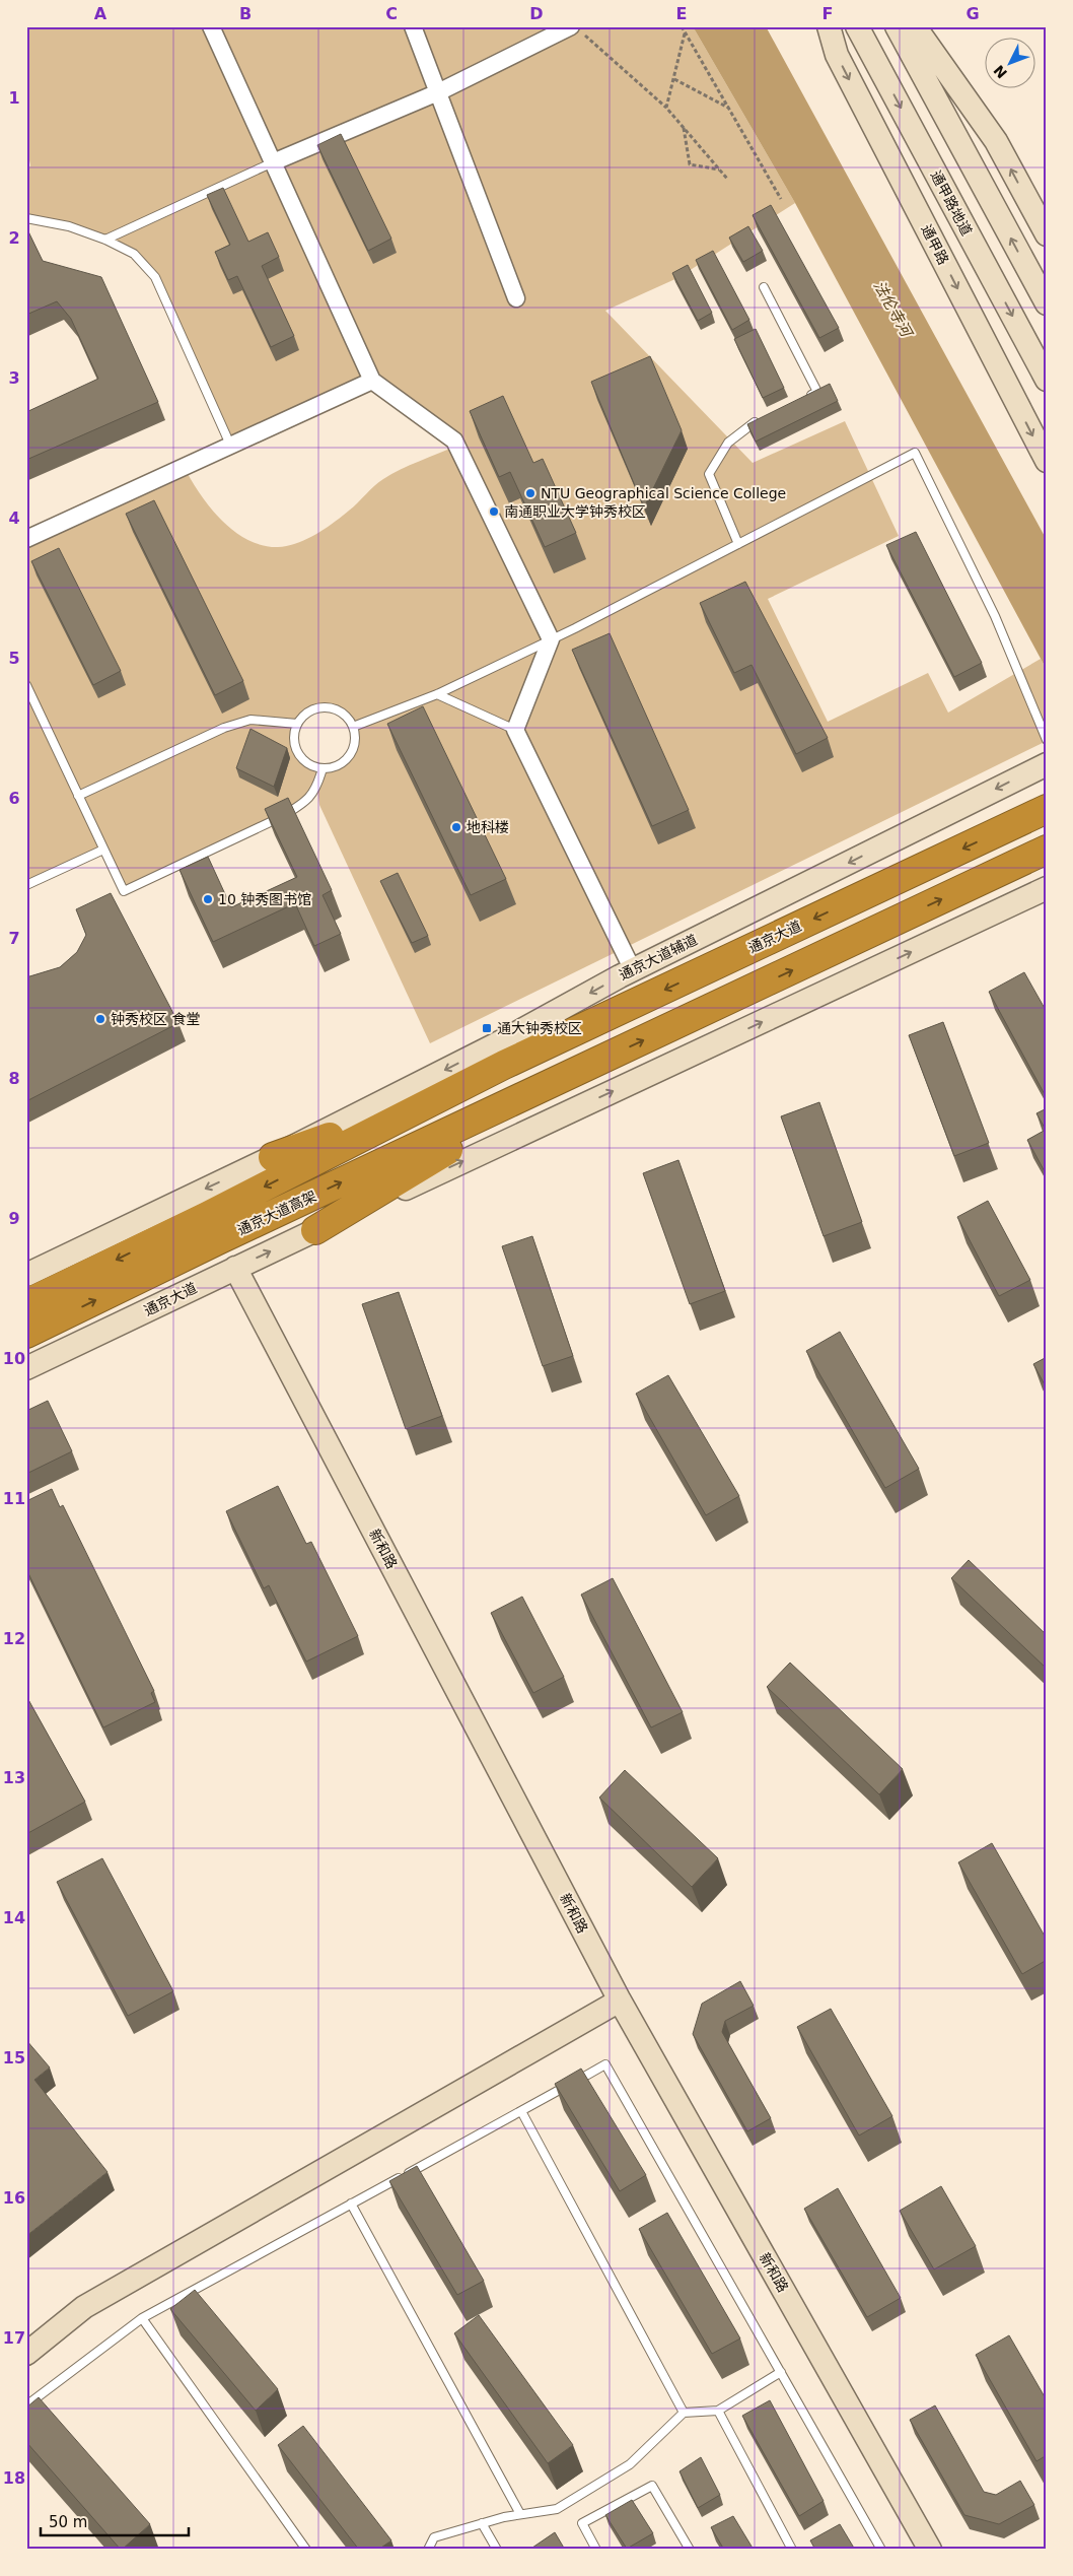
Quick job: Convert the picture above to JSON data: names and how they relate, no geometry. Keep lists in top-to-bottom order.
{
  "streets": {
    "highway": ["通京大道", "通京大道高架"],
    "street": [
      "通甲路地道",
      "通甲路",
      "通京大道辅道",
      "新和路"
    ]
  },
  "crossings": [
    ["通京大道", "通京大道高架"],
    ["通京大道", "新和路"]
  ],
  "water": ["法伦寺河"],
  "places": {
    "other": [
      "NTU Geographical Science College",
      "南通职业大学钟秀校区",
      "地科楼",
      "10 钟秀图书馆",
      "钟秀校区 食堂"
    ],
    "transit": ["通大钟秀校区"]
  },
  "scale_bar": "50 m",
  "north": "bottom left",
  "grid": {
    "columns": [
      "A",
      "B",
      "C",
      "D",
      "E",
      "F",
      "G"
    ],
    "rows": [
      "1",
      "2",
      "3",
      "4",
      "5",
      "6",
      "7",
      "8",
      "9",
      "10",
      "11",
      "12",
      "13",
      "14",
      "15",
      "16",
      "17",
      "18"
    ]
  }
}
